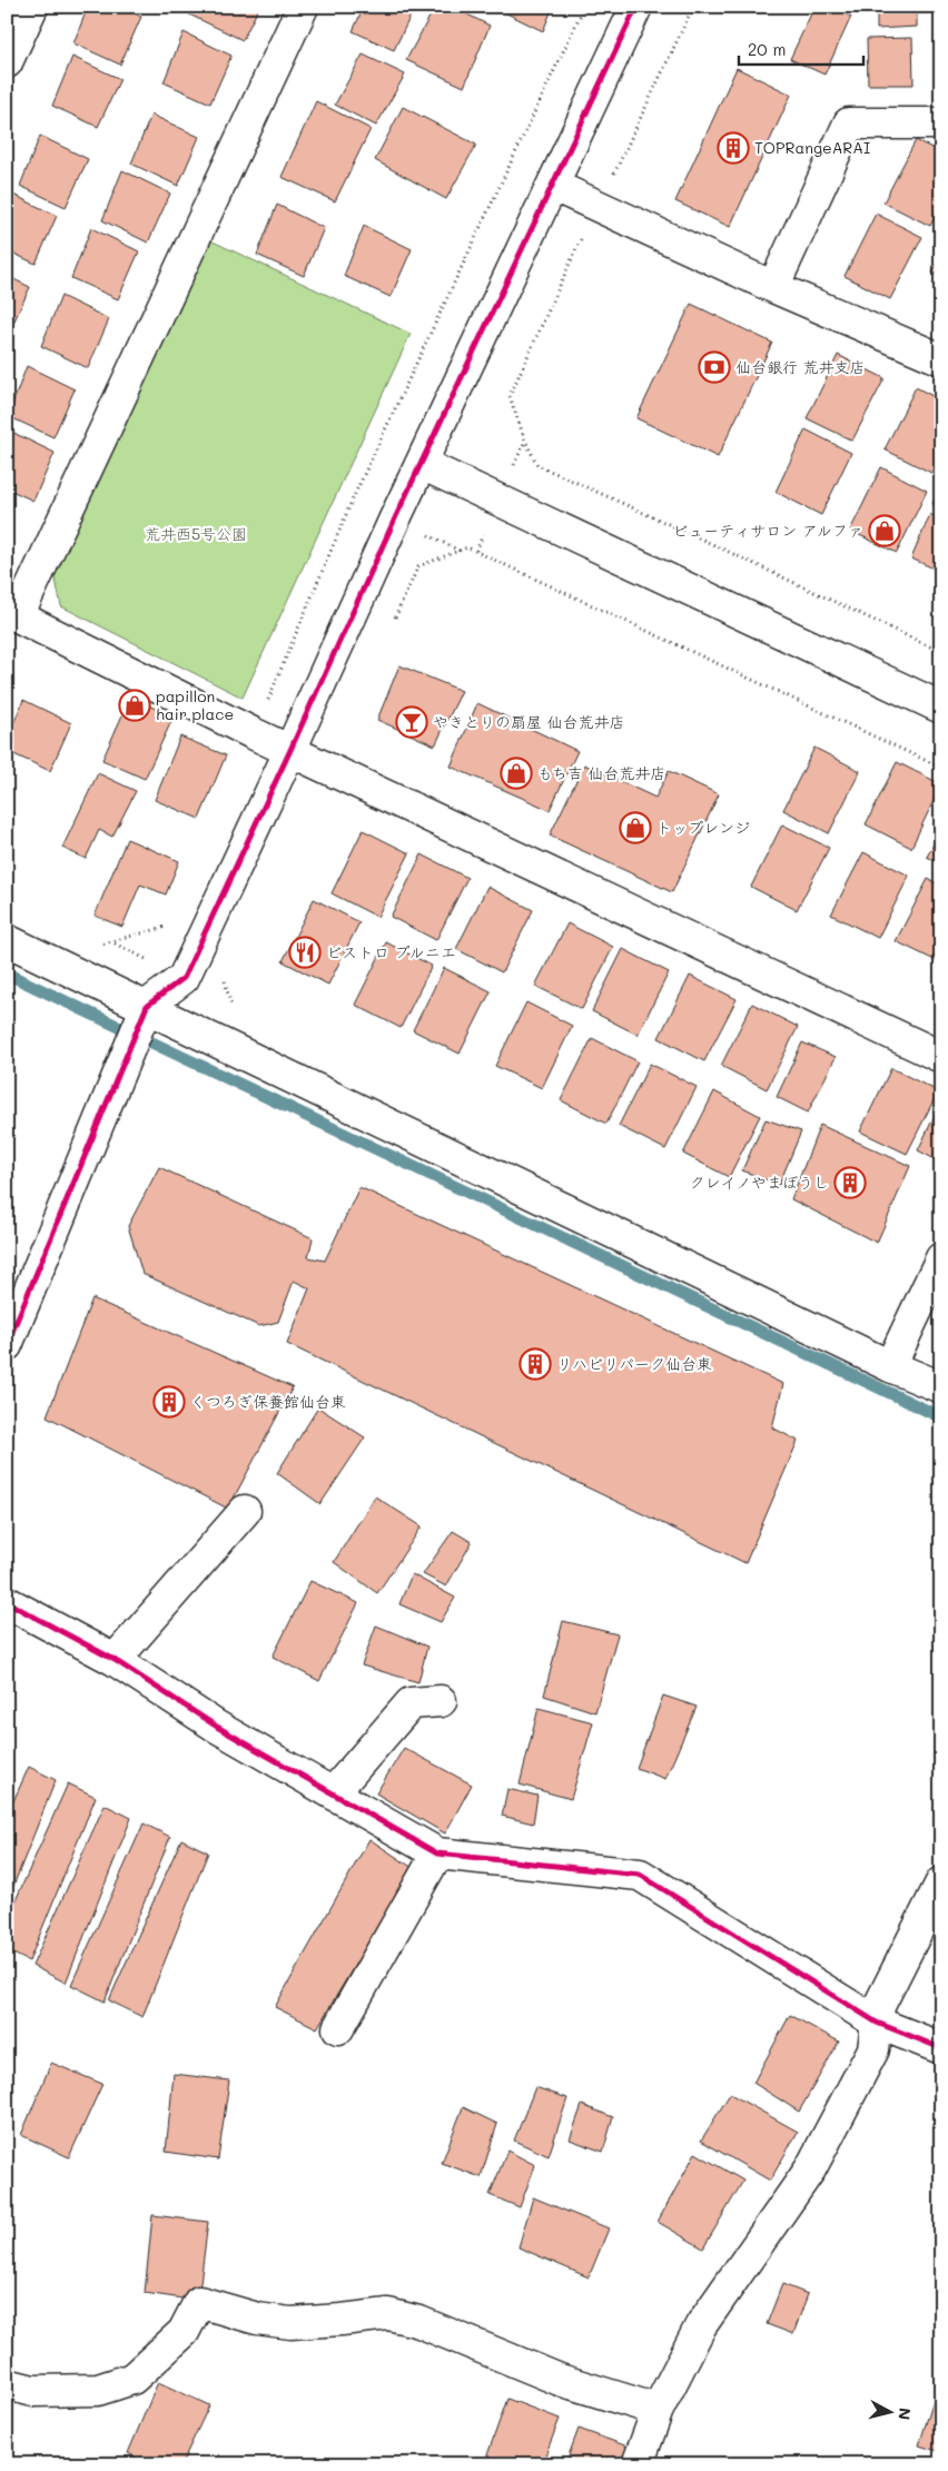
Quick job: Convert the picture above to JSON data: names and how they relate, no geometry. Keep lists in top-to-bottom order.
{
  "parks": ["荒井西5号公園"],
  "places": {
    "building": [
      "TOPRangeARAI",
      "クレイノやまぼうし",
      "リハビリパーク仙台東",
      "くつろぎ保養館仙台東"
    ],
    "bank": ["仙台銀行 荒井支店"],
    "shop": [
      "ビューティサロン アルファ",
      "papillon hair place",
      "もち吉 仙台荒井店",
      "トップレンジ"
    ],
    "bar": ["やきとりの扇屋 仙台荒井店"],
    "restaurant": ["ビストロ プルニエ"]
  },
  "scale_bar": "20 m",
  "north": "right"
}
